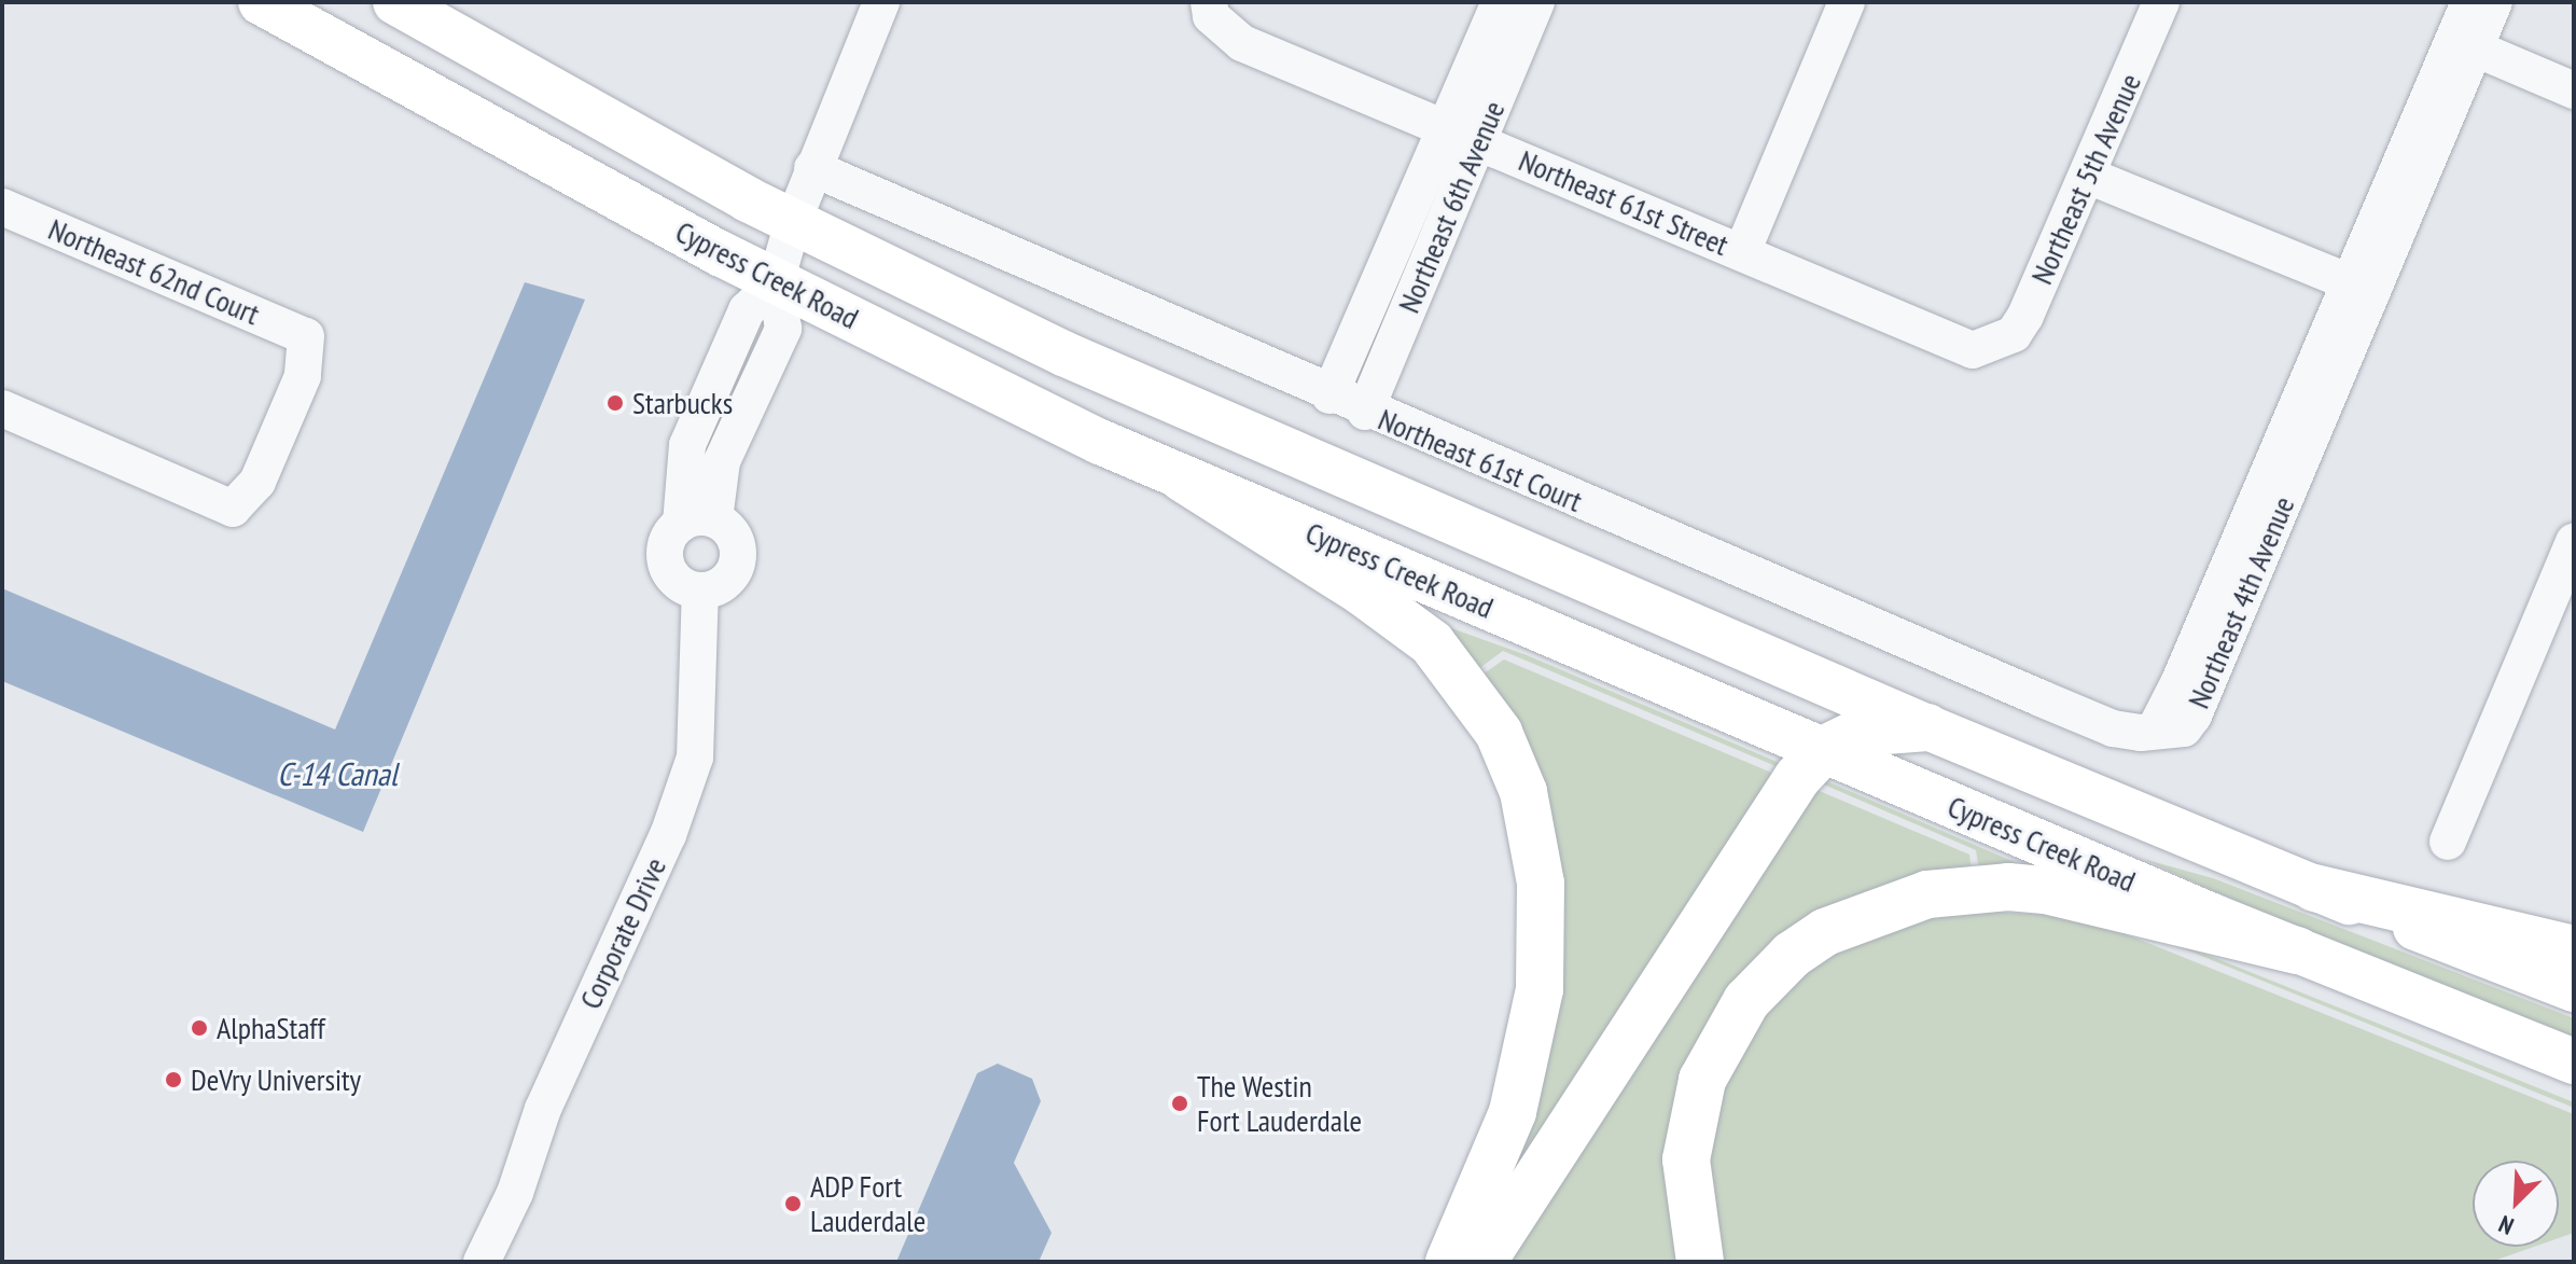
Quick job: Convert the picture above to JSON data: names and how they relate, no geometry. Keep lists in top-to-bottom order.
{
  "streets": {
    "main road": ["Cypress Creek Road"],
    "street": [
      "Northeast 5th Avenue",
      "Northeast 61st Street",
      "Northeast 6th Avenue",
      "Northeast 62nd Court",
      "Northeast 61st Court",
      "Northeast 4th Avenue",
      "Corporate Drive"
    ]
  },
  "crossings": [
    ["Northeast 5th Avenue", "Northeast 61st Street"],
    ["Northeast 61st Street", "Northeast 6th Avenue"],
    ["Northeast 6th Avenue", "Northeast 61st Court"],
    ["Northeast 61st Court", "Northeast 4th Avenue"]
  ],
  "water": ["C-14 Canal"],
  "places": [
    "Starbucks",
    "AlphaStaff",
    "DeVry University",
    "The Westin Fort Lauderdale",
    "ADP Fort Lauderdale"
  ],
  "north": "bottom left"
}
